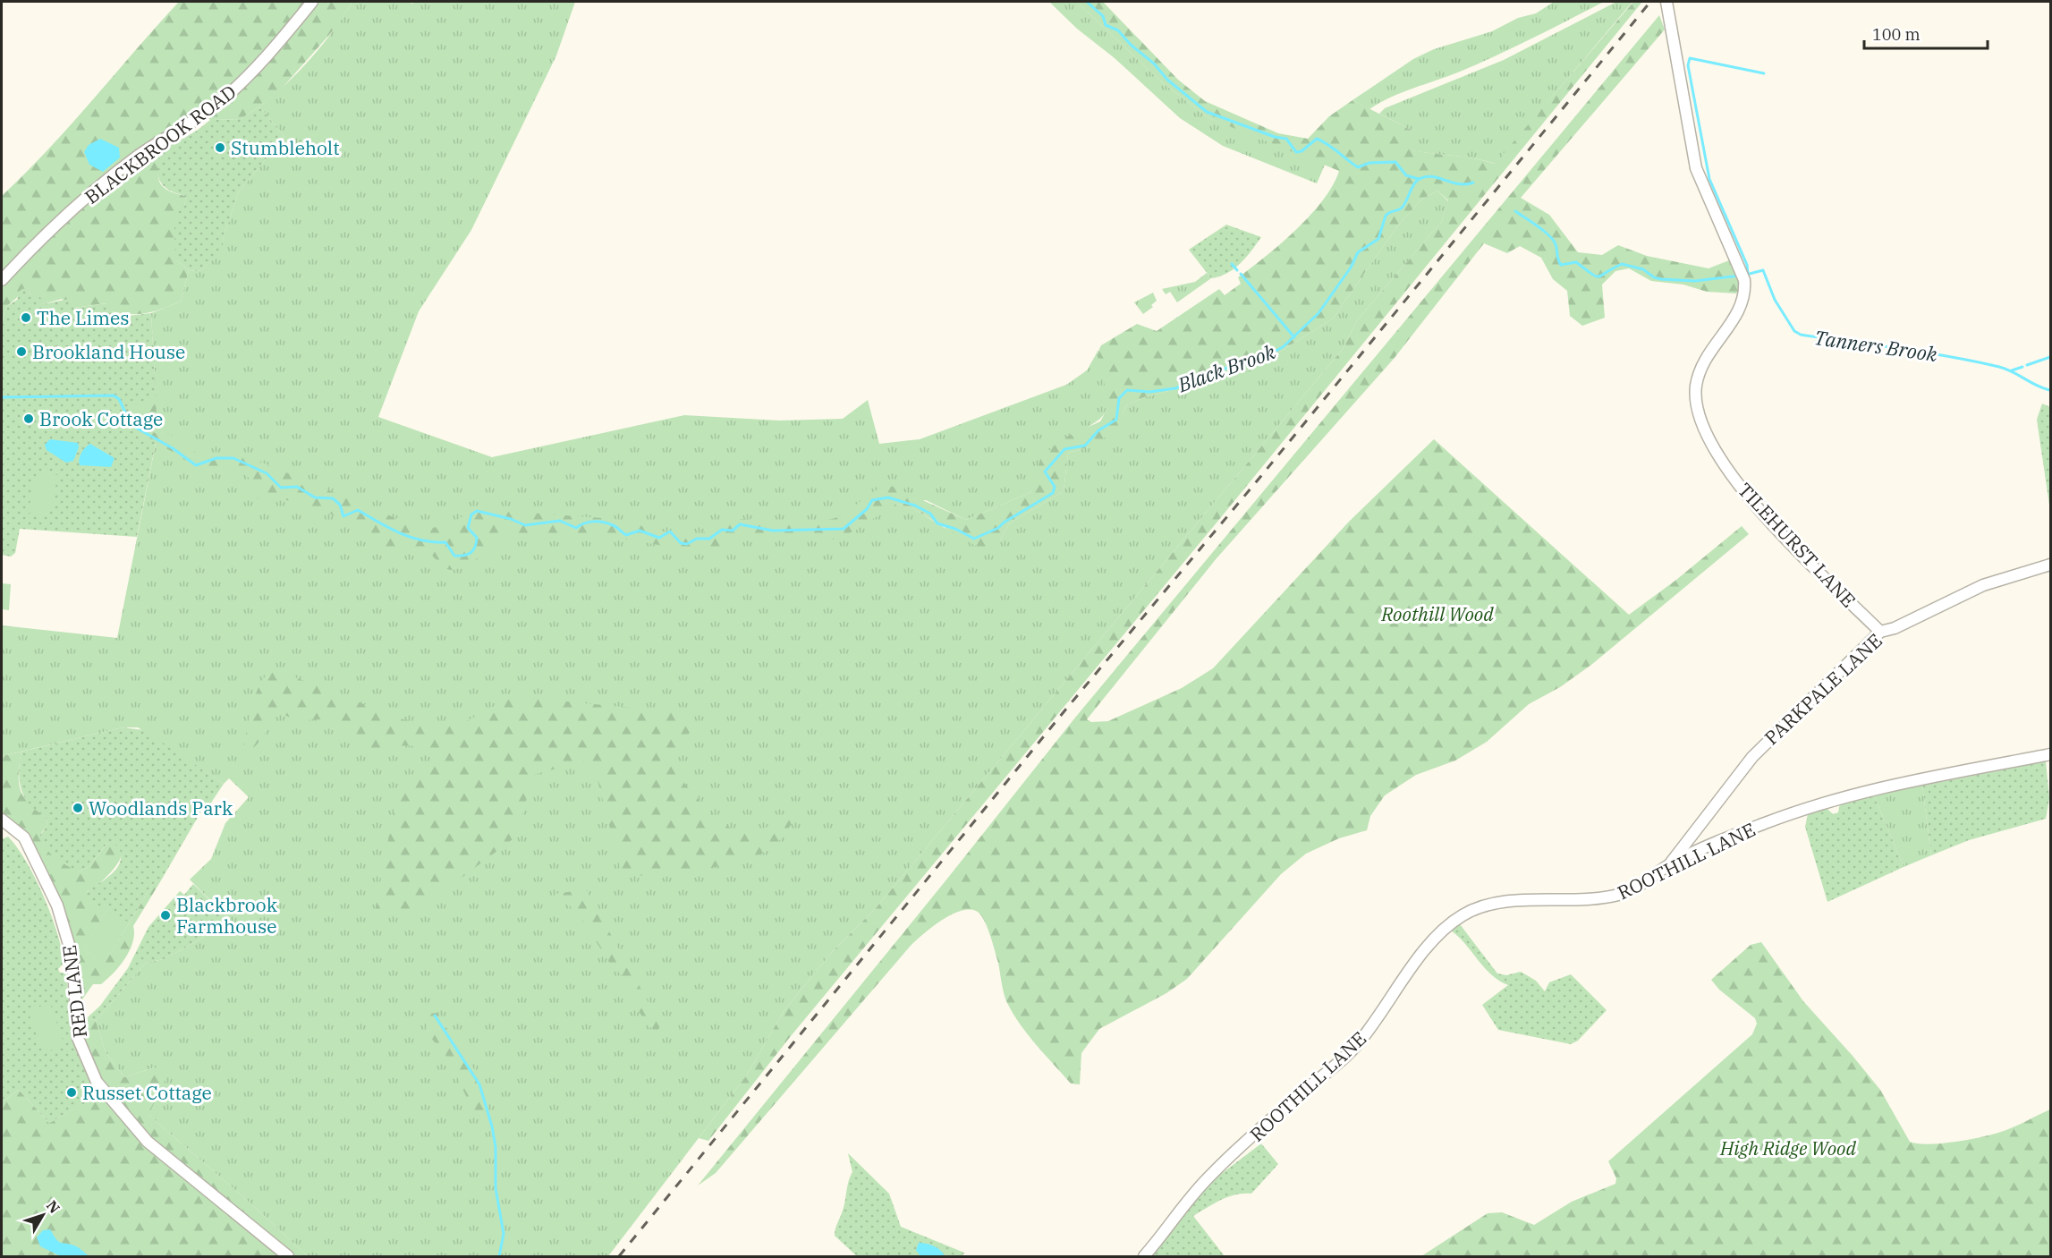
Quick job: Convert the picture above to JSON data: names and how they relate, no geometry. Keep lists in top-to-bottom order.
{
  "streets": {
    "street": [
      "BLACKBROOK ROAD",
      "TILEHURST LANE",
      "PARKPALE LANE",
      "ROOTHILL LANE",
      "RED LANE"
    ]
  },
  "crossings": [
    ["TILEHURST LANE", "PARKPALE LANE"],
    ["PARKPALE LANE", "ROOTHILL LANE"]
  ],
  "water": ["Tanners Brook", "Black Brook"],
  "parks": ["Roothill Wood", "High Ridge Wood"],
  "places": [
    "Stumbleholt",
    "The Limes",
    "Brookland House",
    "Brook Cottage",
    "Woodlands Park",
    "Blackbrook Farmhouse",
    "Russet Cottage"
  ],
  "scale_bar": "100 m",
  "north": "top right"
}
